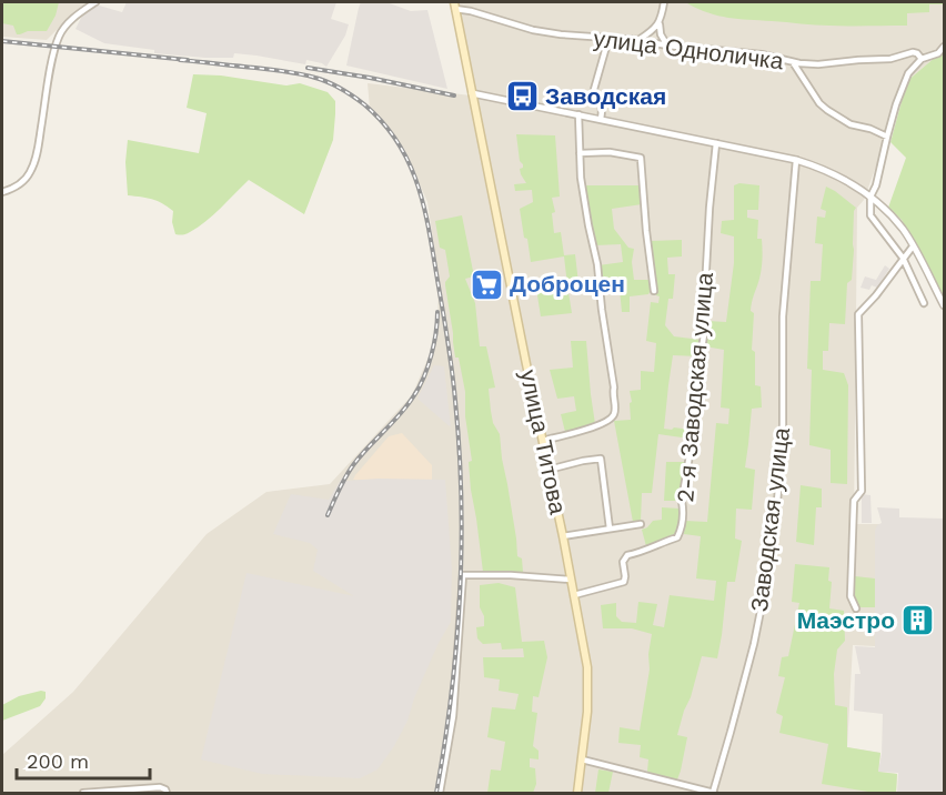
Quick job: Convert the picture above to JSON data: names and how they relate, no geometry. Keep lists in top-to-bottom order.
{
  "streets": {
    "main road": ["улица Титова"],
    "street": ["улица Одноличка", "2-я Заводская улица", "Заводская улица"]
  },
  "crossings": [
    ["улица Одноличка", "улица Титова"],
    ["2-я Заводская улица", "улица Титова"]
  ],
  "places": {
    "bus stop": ["Заводская"],
    "supermarket": ["Доброцен"],
    "building": ["Маэстро"]
  },
  "scale_bar": "200 m"
}
